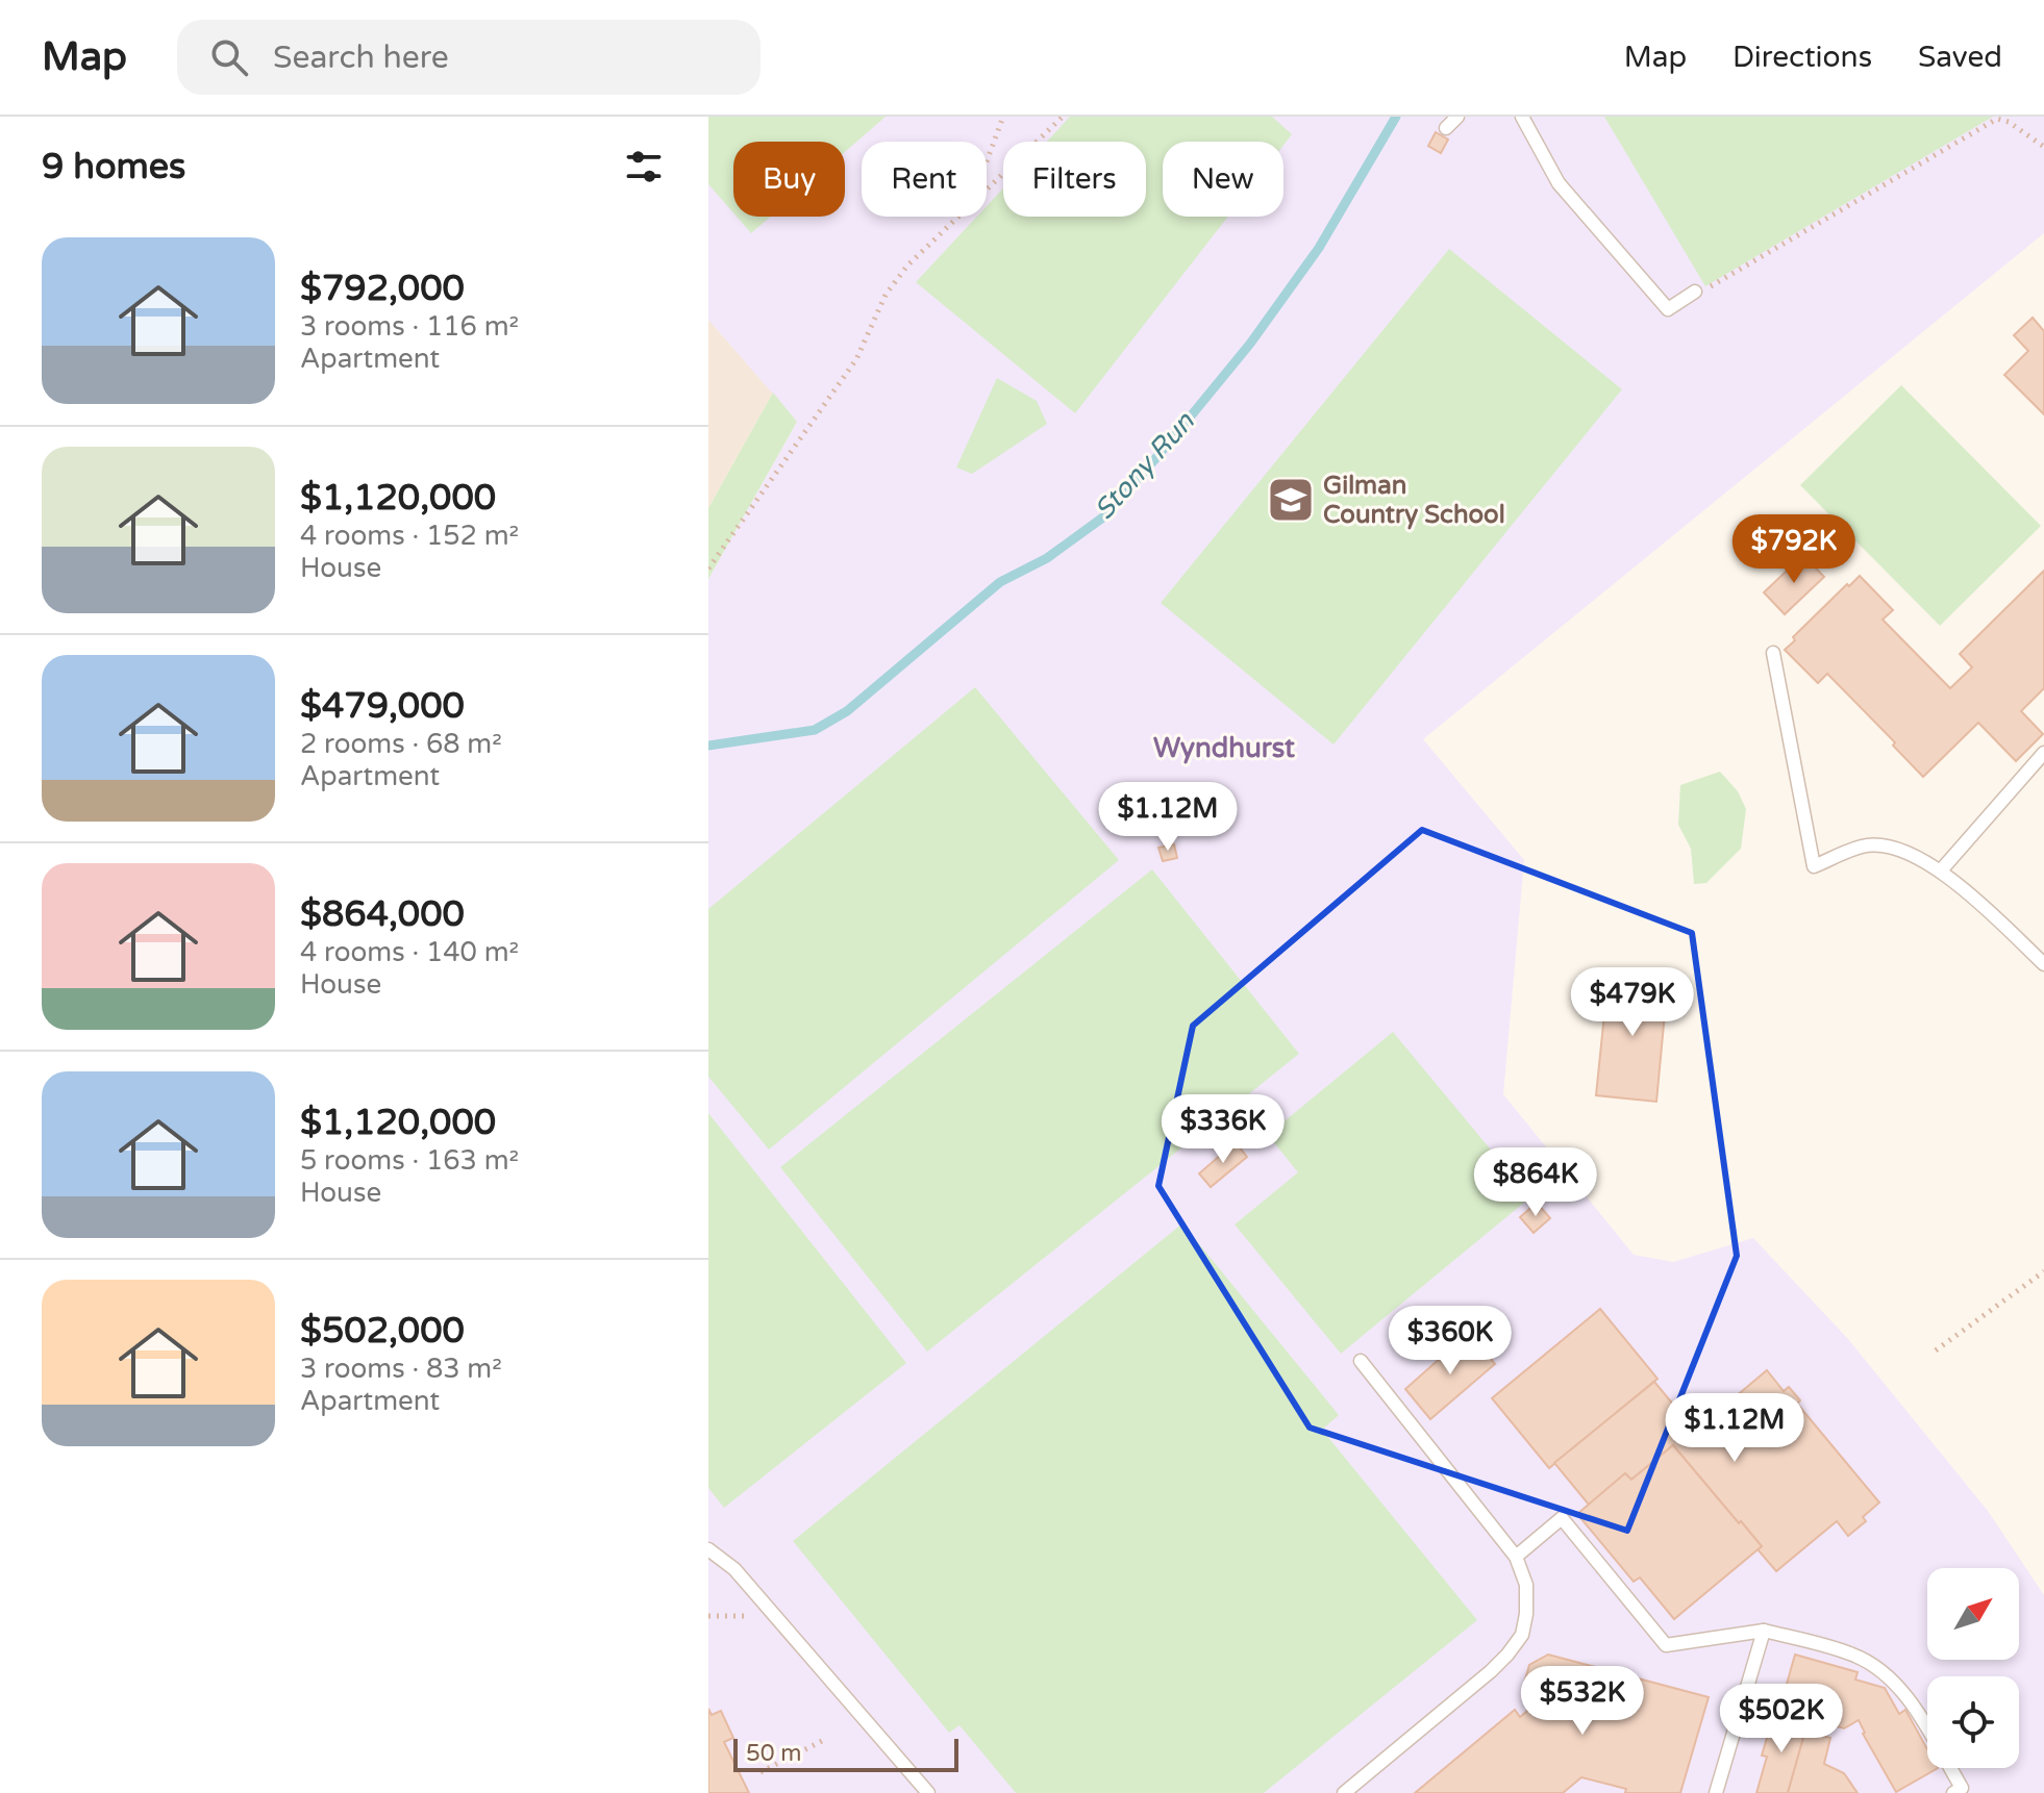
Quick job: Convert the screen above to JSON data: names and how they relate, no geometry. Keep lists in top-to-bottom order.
{
  "districts": ["Wyndhurst"],
  "water": ["Stony Run"],
  "places": {
    "school or university": ["Gilman Country School"]
  },
  "scale_bar": "50 m",
  "north": "top right",
  "page": {
    "header": "Map",
    "search": "Search here",
    "nav": ["Map", "Directions", "Saved"],
    "heading": "9 homes",
    "chip": [
      "Buy",
      "Rent",
      "Filters",
      "New"
    ],
    "list": [
      {
        "name": "$792,000",
        "note": "3 rooms · 116 m² · Apartment"
      },
      {
        "name": "$1,120,000",
        "note": "4 rooms · 152 m² · House"
      },
      {
        "name": "$479,000",
        "note": "2 rooms · 68 m² · Apartment"
      },
      {
        "name": "$864,000",
        "note": "4 rooms · 140 m² · House"
      },
      {
        "name": "$1,120,000",
        "note": "5 rooms · 163 m² · House"
      },
      {
        "name": "$502,000",
        "note": "3 rooms · 83 m² · Apartment"
      }
    ],
    "price": [
      "$792K",
      "$1.12M",
      "$479K",
      "$336K",
      "$864K",
      "$360K",
      "$1.12M",
      "$532K",
      "$502K"
    ],
    "scale": "50 m"
  }
}
